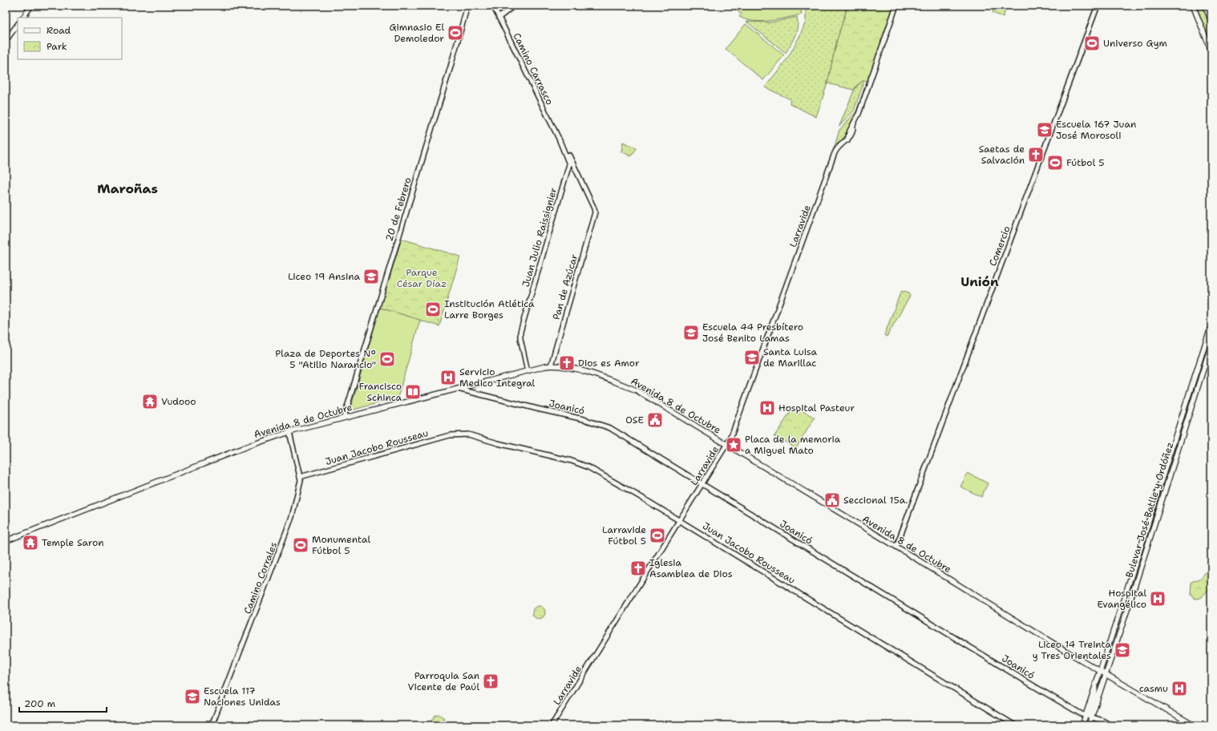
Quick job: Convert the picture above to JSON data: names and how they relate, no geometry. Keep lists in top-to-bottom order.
{
  "streets": {
    "main road": ["Avenida 8 de Octubre", "Bulevar José Batlle y Ordóñez"],
    "street": [
      "Camino Carrasco",
      "20 de Febrero",
      "Larravide",
      "Juan Julio Raissignier",
      "Comercio",
      "Pan de Azúcar",
      "Joanicó",
      "Juan Jacobo Rousseau",
      "Camino Corrales"
    ]
  },
  "crossings": [
    ["Camino Carrasco", "Juan Julio Raissignier"],
    ["Camino Carrasco", "Pan de Azúcar"],
    ["20 de Febrero", "Avenida 8 de Octubre"],
    ["Larravide", "Avenida 8 de Octubre"],
    ["Larravide", "Joanicó"],
    ["Larravide", "Juan Jacobo Rousseau"],
    ["Juan Julio Raissignier", "Avenida 8 de Octubre"],
    ["Comercio", "Avenida 8 de Octubre"],
    ["Pan de Azúcar", "Avenida 8 de Octubre"],
    ["Avenida 8 de Octubre", "Joanicó"],
    ["Avenida 8 de Octubre", "Bulevar José Batlle y Ordóñez"],
    ["Avenida 8 de Octubre", "Camino Corrales"],
    ["Joanicó", "Bulevar José Batlle y Ordóñez"],
    ["Juan Jacobo Rousseau", "Camino Corrales"]
  ],
  "districts": ["Maroñas", "Unión"],
  "parks": ["Parque César Díaz"],
  "places": {
    "sports": [
      "Gimnasio El Demoledor",
      "Universo Gym",
      "Fútbol 5",
      "Institución Atlética Larre Borges",
      "Plaza de Deportes Nº 5 \"Atilio Narancio\"",
      "Larravide Fútbol 5",
      "Monumental Fútbol 5"
    ],
    "school or university": [
      "Escuela 167 Juan José Morosoli",
      "Liceo 19 Ansina",
      "Escuela 44 Presbítero José Benito Lamas",
      "Santa Luisa de Marillac",
      "Liceo 14 Treinta y Tres Orientales",
      "Escuela 117 Naciones Unidas"
    ],
    "church": [
      "Saetas de Salvación",
      "Dios es Amor",
      "Iglesia Asamblea de Dios",
      "Parroquia San Vicente de Paúl"
    ],
    "hospital": [
      "Servicio Medico Integral",
      "Hospital Pasteur",
      "Hospital Evangélico",
      "casmu"
    ],
    "library": ["Francisco Schinca"],
    "temple": ["Vudooo", "Temple Saron"],
    "public building": ["OSE", "Seccional 15a."],
    "place": ["Placa de la memoria a Miguel Mato"]
  },
  "legend": ["Road", "Park"],
  "scale_bar": "200 m"
}
